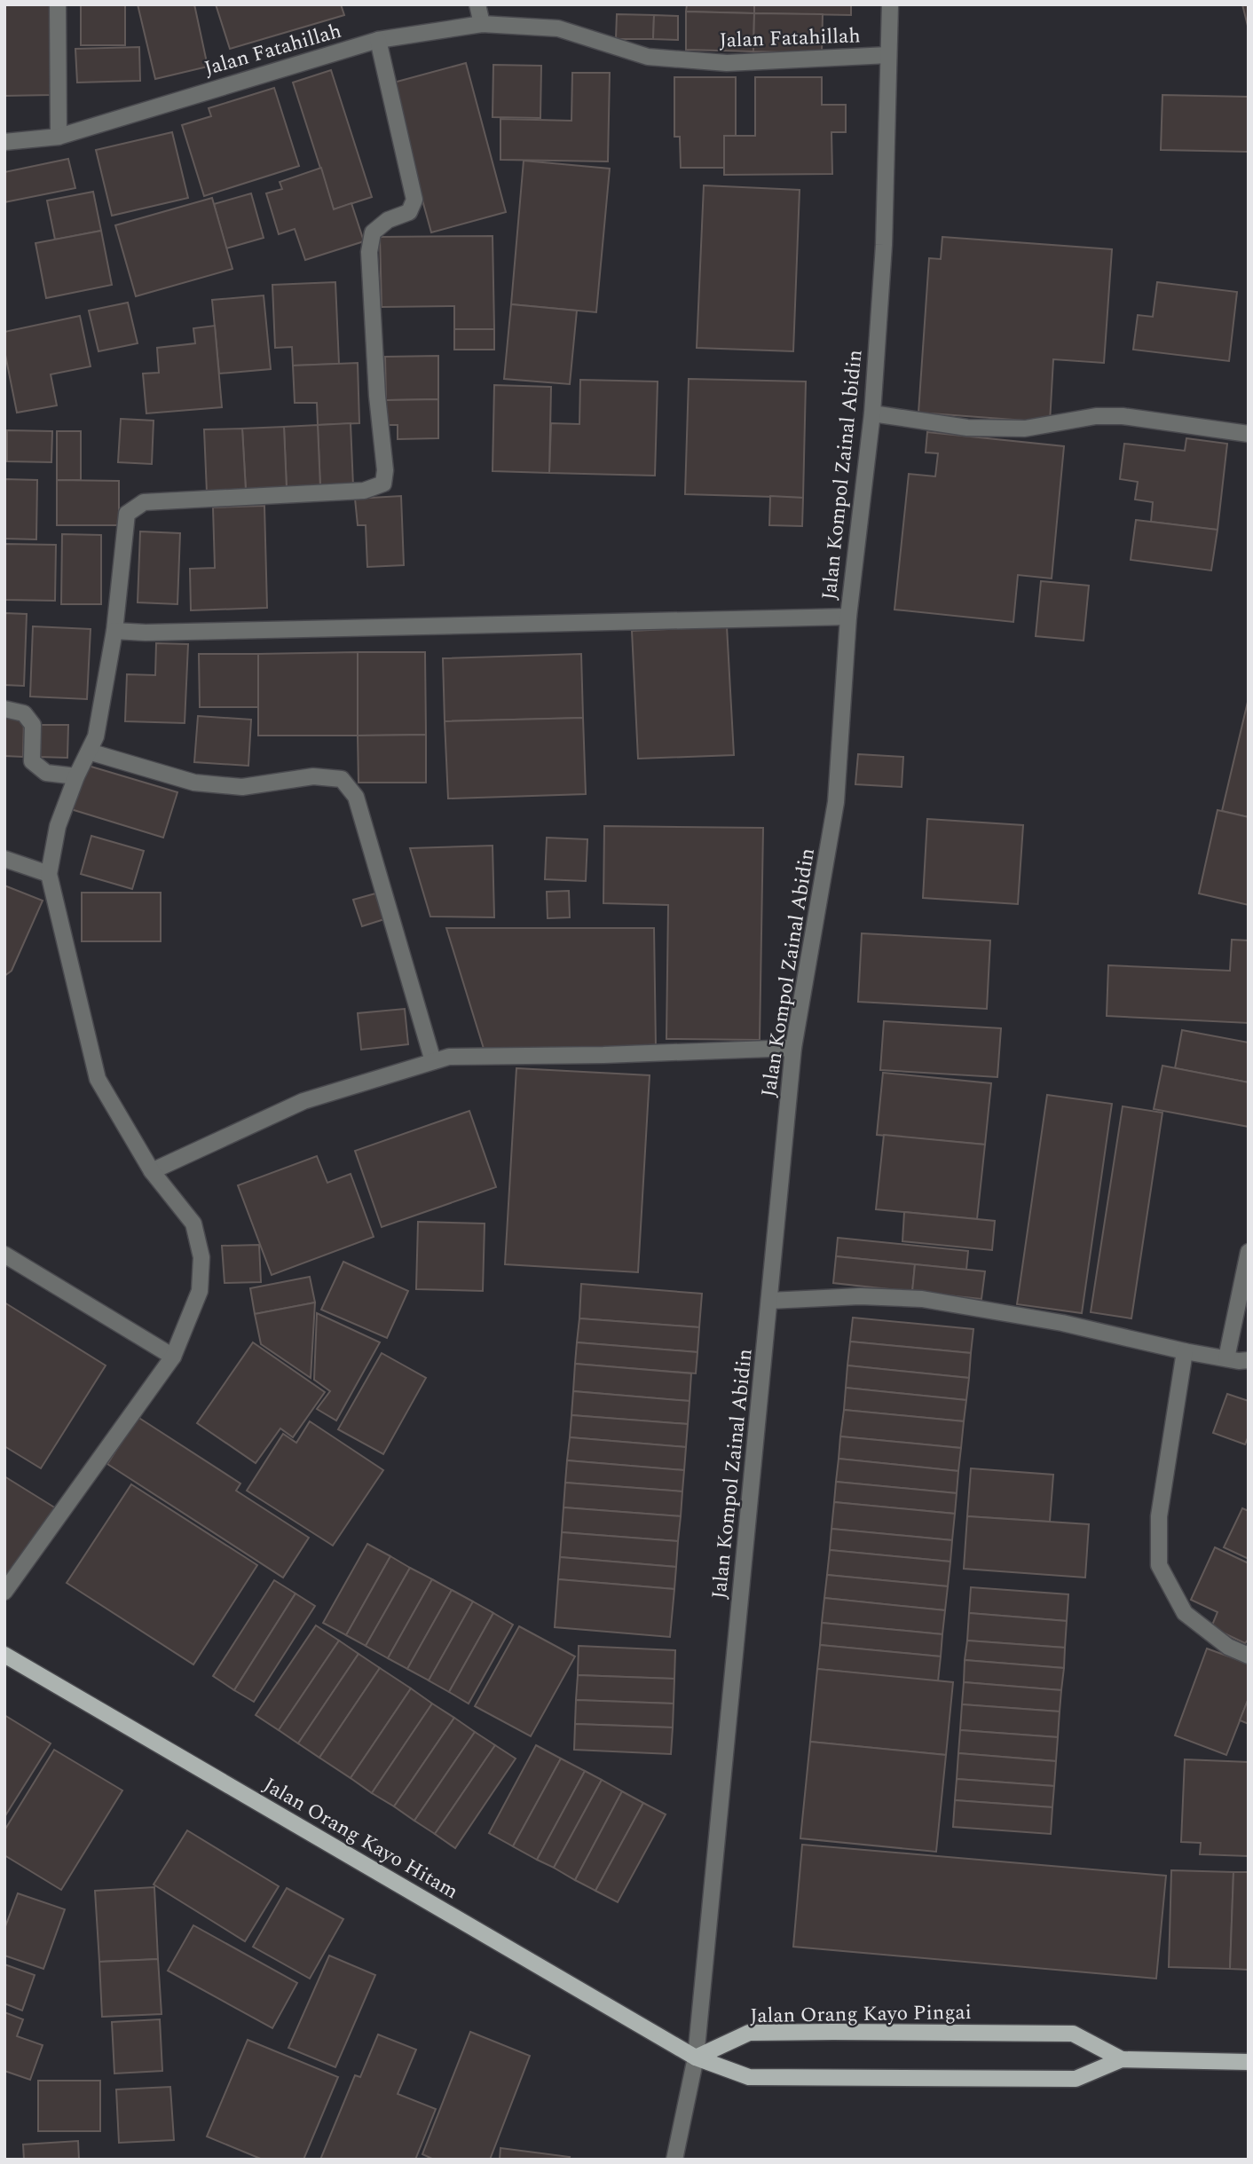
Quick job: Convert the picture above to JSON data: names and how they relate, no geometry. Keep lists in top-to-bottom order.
{
  "streets": {
    "main road": ["Jalan Orang Kayo Hitam", "Jalan Orang Kayo Pingai"],
    "street": ["Jalan Fatahillah", "Jalan Kompol Zainal Abidin"]
  },
  "crossings": [
    ["Jalan Fatahillah", "Jalan Kompol Zainal Abidin"],
    ["Jalan Kompol Zainal Abidin", "Jalan Orang Kayo Hitam"],
    ["Jalan Kompol Zainal Abidin", "Jalan Orang Kayo Pingai"],
    ["Jalan Orang Kayo Hitam", "Jalan Orang Kayo Pingai"]
  ]
}
